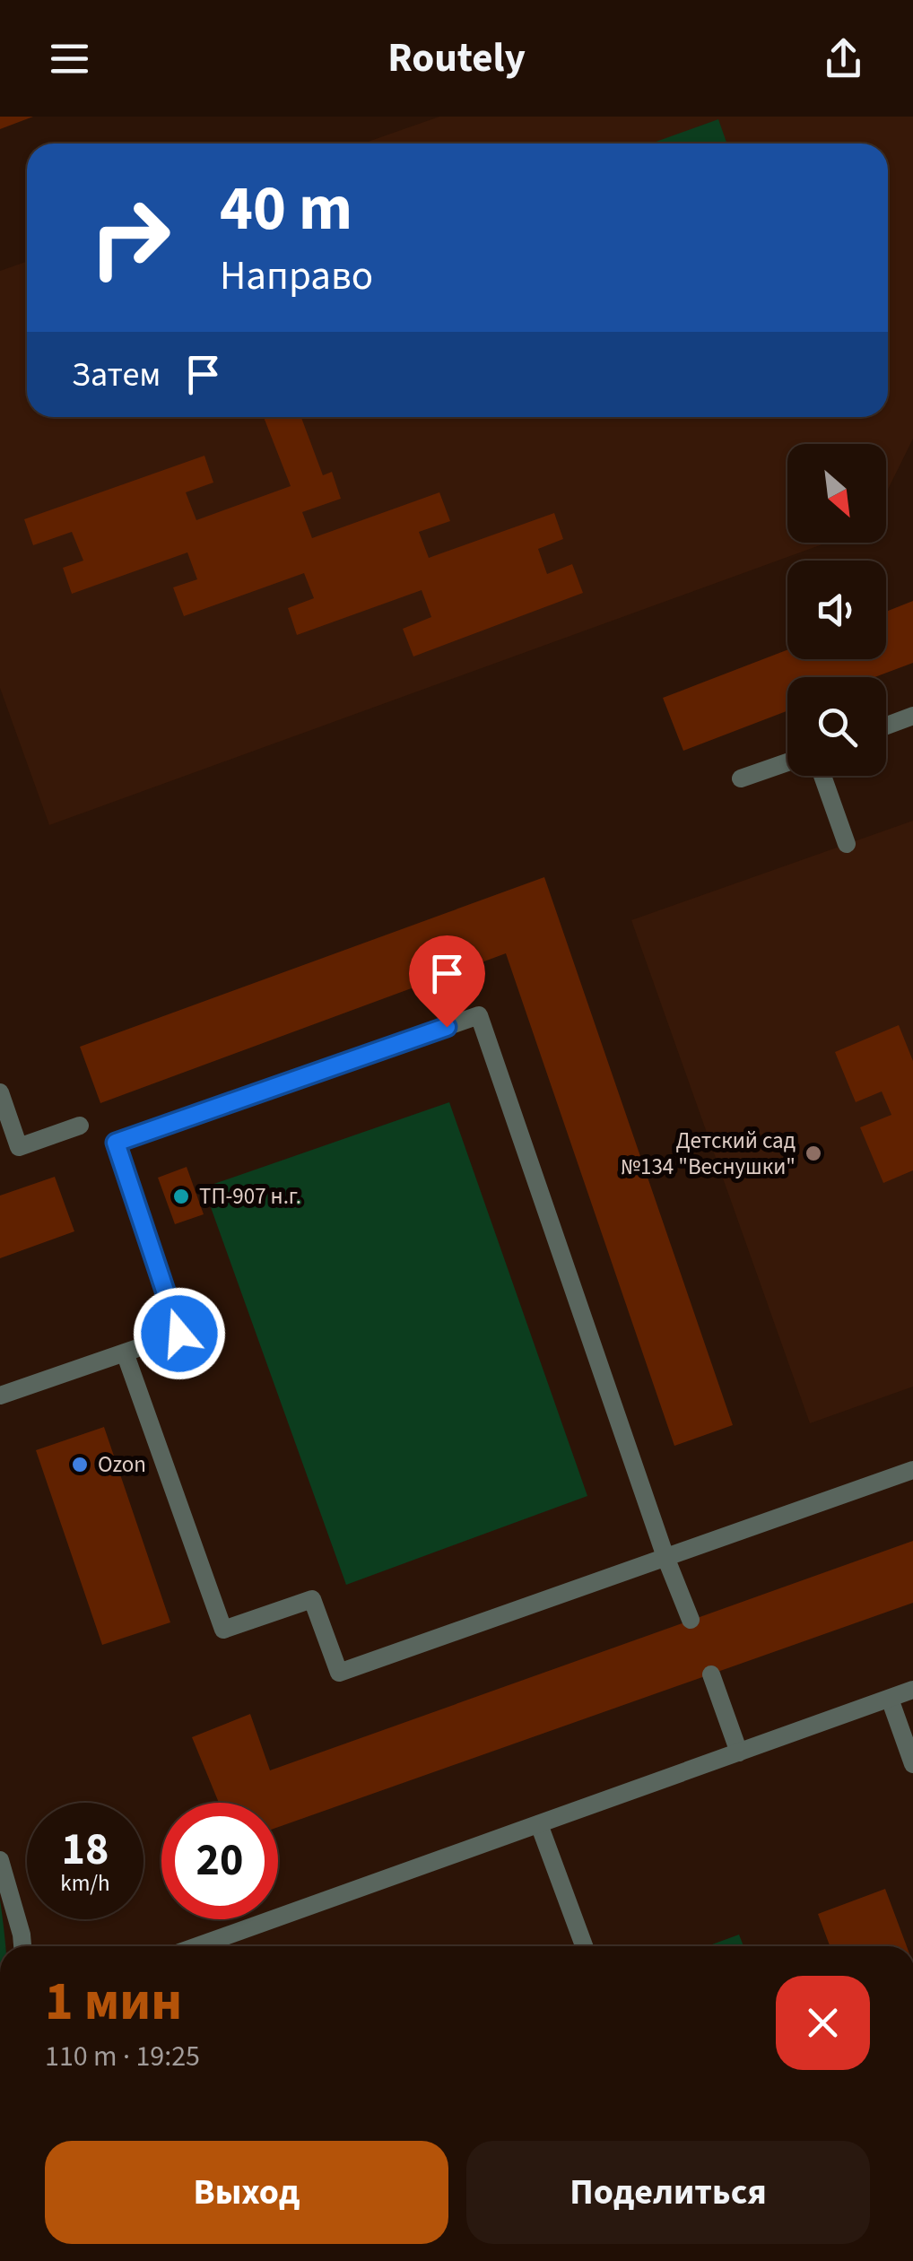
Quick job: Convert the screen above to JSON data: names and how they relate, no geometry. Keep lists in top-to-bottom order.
{
  "places": ["Детский сад №134 \"Веснушки\"", "ТП-907 н.г.", "Ozon"],
  "north": "bottom right",
  "page": {
    "header": "Routely",
    "turn": ["40 m", "Направо"],
    "then": "Затем",
    "speed": "18 km/h",
    "limit": "20",
    "heading": ["1 мин", "110 m · 19:25"],
    "buttons": ["Выход", "Поделиться"]
  }
}
